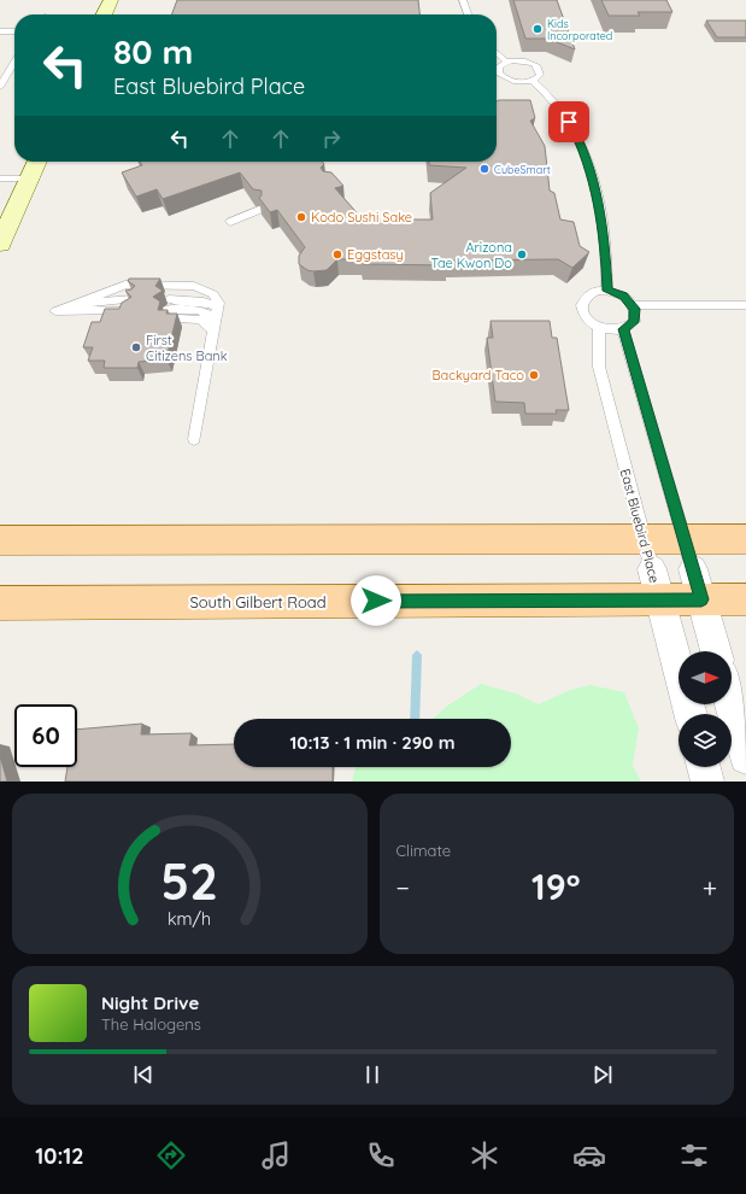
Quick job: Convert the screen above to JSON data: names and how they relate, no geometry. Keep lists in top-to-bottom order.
{
  "streets": {
    "main road": ["South Gilbert Road"],
    "street": ["East Bluebird Place"]
  },
  "crossings": [
    ["East Bluebird Place", "South Gilbert Road"]
  ],
  "places": [
    "Kids Incorporated",
    "CubeSmart",
    "Kodo Sushi Sake",
    "Eggstasy",
    "Arizona Tae Kwon Do",
    "First Citizens Bank",
    "Backyard Taco"
  ],
  "north": "right",
  "page": {
    "turn": ["80 m", "East Bluebird Place"],
    "limit": "60",
    "trip": "10:13 · 1 min · 290 m",
    "tile": "Climate",
    "heat": ["−", "19°", "+"],
    "song": ["Night Drive", "The Halogens"],
    "tabs": "10:12",
    "gauge": ["52", "km/h"]
  }
}
